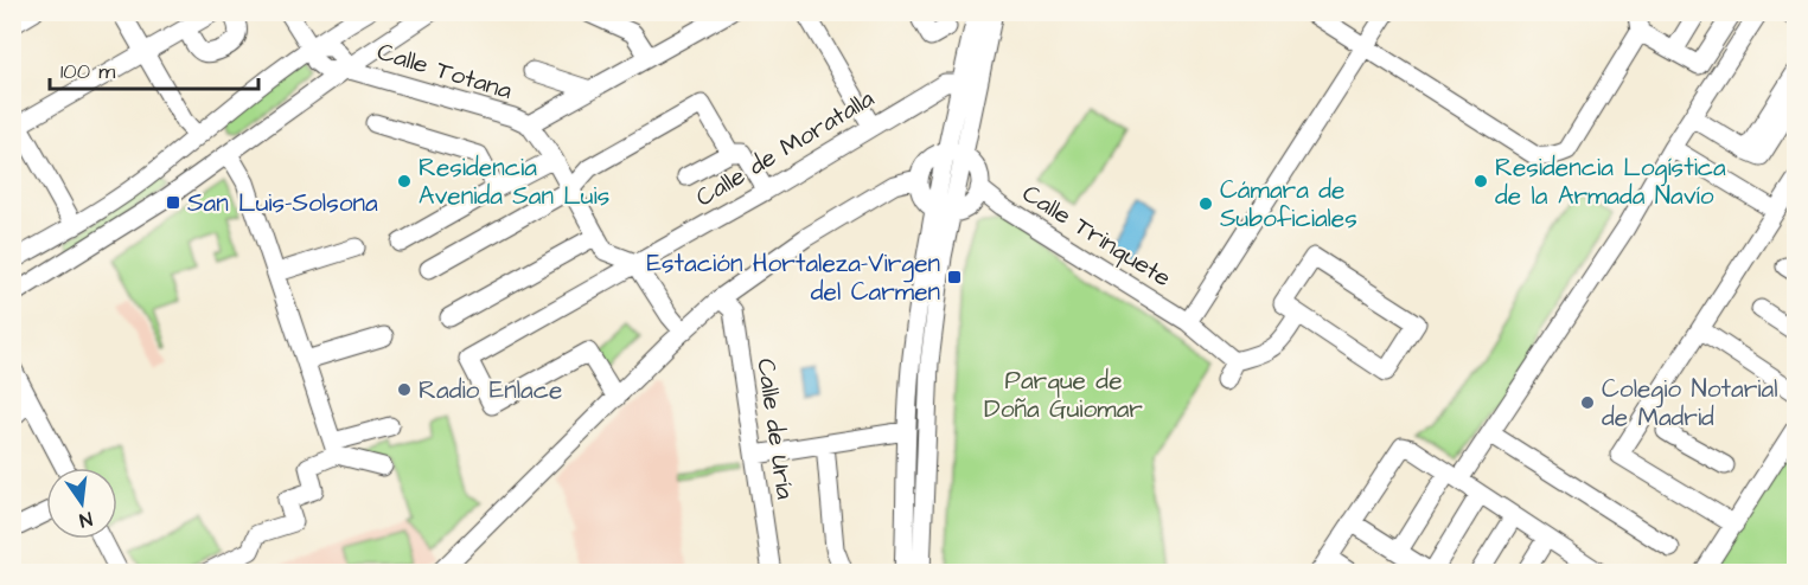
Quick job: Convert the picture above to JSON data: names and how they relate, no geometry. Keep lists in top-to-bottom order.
{
  "streets": {
    "street": [
      "Calle Totana",
      "Calle de Moratalla",
      "Calle Trinquete",
      "Calle de Uría"
    ]
  },
  "parks": ["Parque de Doña Guiomar"],
  "places": {
    "other": [
      "Residencia Avenida San Luis",
      "Residencia Logística de la Armada Navío",
      "Cámara de Suboficiales",
      "Radio Enlace",
      "Colegio Notarial de Madrid"
    ],
    "transit": ["San Luis-Solsona", "Estación Hortaleza-Virgen del Carmen"]
  },
  "scale_bar": "100 m",
  "north": "bottom"
}
